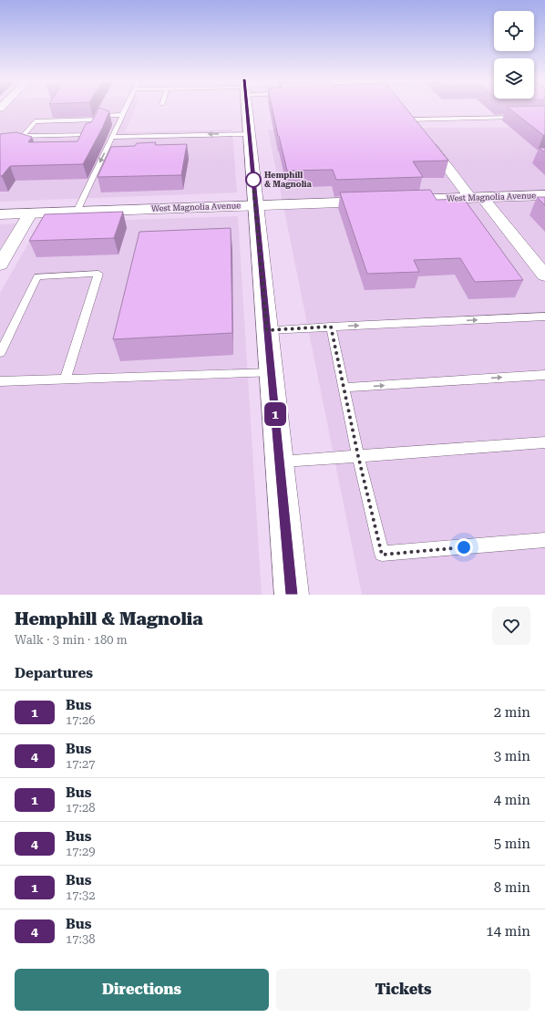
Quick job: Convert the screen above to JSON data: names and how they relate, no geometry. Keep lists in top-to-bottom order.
{
  "streets": {
    "main road": ["West Magnolia Avenue"]
  },
  "places": ["Hemphill & Magnolia"],
  "lines": ["bus line 1"],
  "page": {
    "on_map": "1",
    "heading": [
      ["Hemphill & Magnolia", "Walk · 3 min · 180 m"],
      "Departures"
    ],
    "list": [
      {
        "mark": "1",
        "name": "Bus",
        "note": "17:26",
        "value": "2 min"
      },
      {
        "mark": "4",
        "name": "Bus",
        "note": "17:27",
        "value": "3 min"
      },
      {
        "mark": "1",
        "name": "Bus",
        "note": "17:28",
        "value": "4 min"
      },
      {
        "mark": "4",
        "name": "Bus",
        "note": "17:29",
        "value": "5 min"
      },
      {
        "mark": "1",
        "name": "Bus",
        "note": "17:32",
        "value": "8 min"
      },
      {
        "mark": "4",
        "name": "Bus",
        "note": "17:38",
        "value": "14 min"
      }
    ],
    "buttons": ["Directions", "Tickets"]
  }
}
